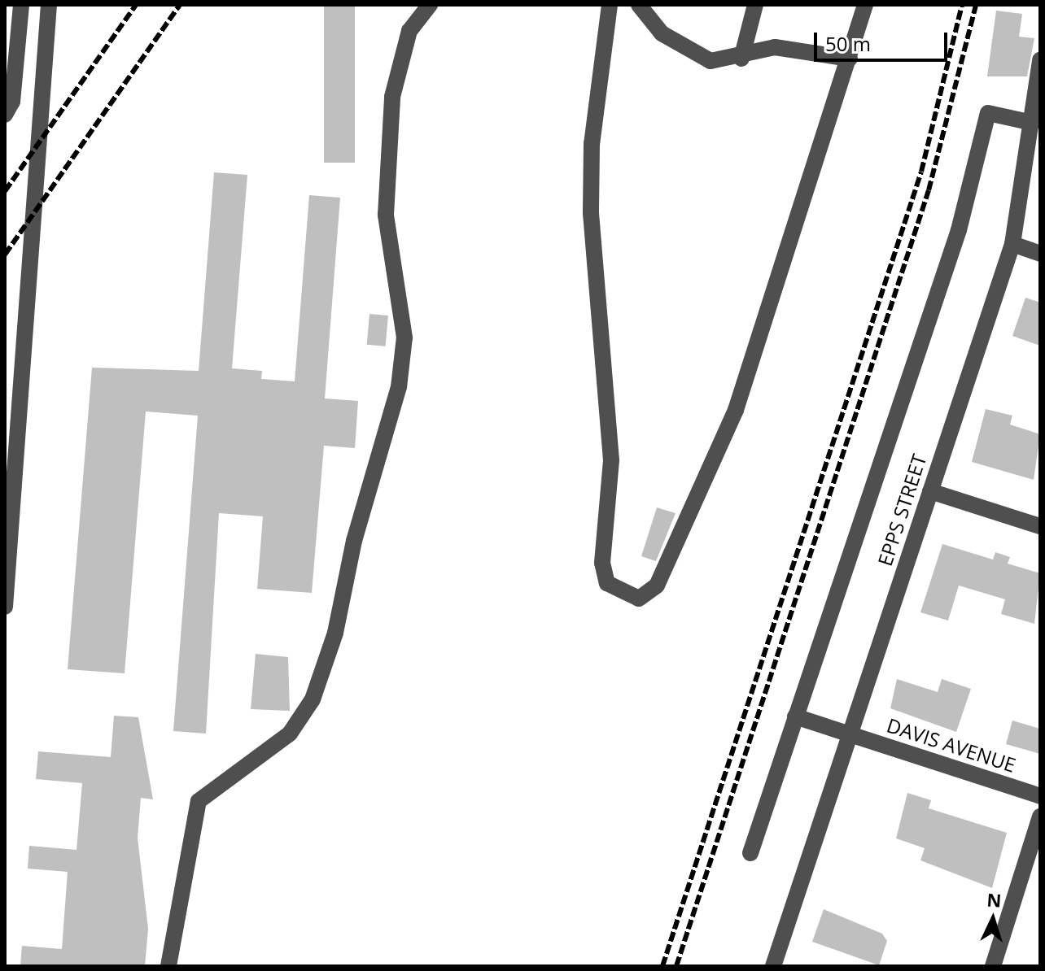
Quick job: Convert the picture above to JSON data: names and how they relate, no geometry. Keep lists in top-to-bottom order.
{
  "streets": {
    "street": ["EPPS STREET", "DAVIS AVENUE"]
  },
  "crossings": [
    ["EPPS STREET", "DAVIS AVENUE"]
  ],
  "scale_bar": "50 m",
  "north": "top"
}
